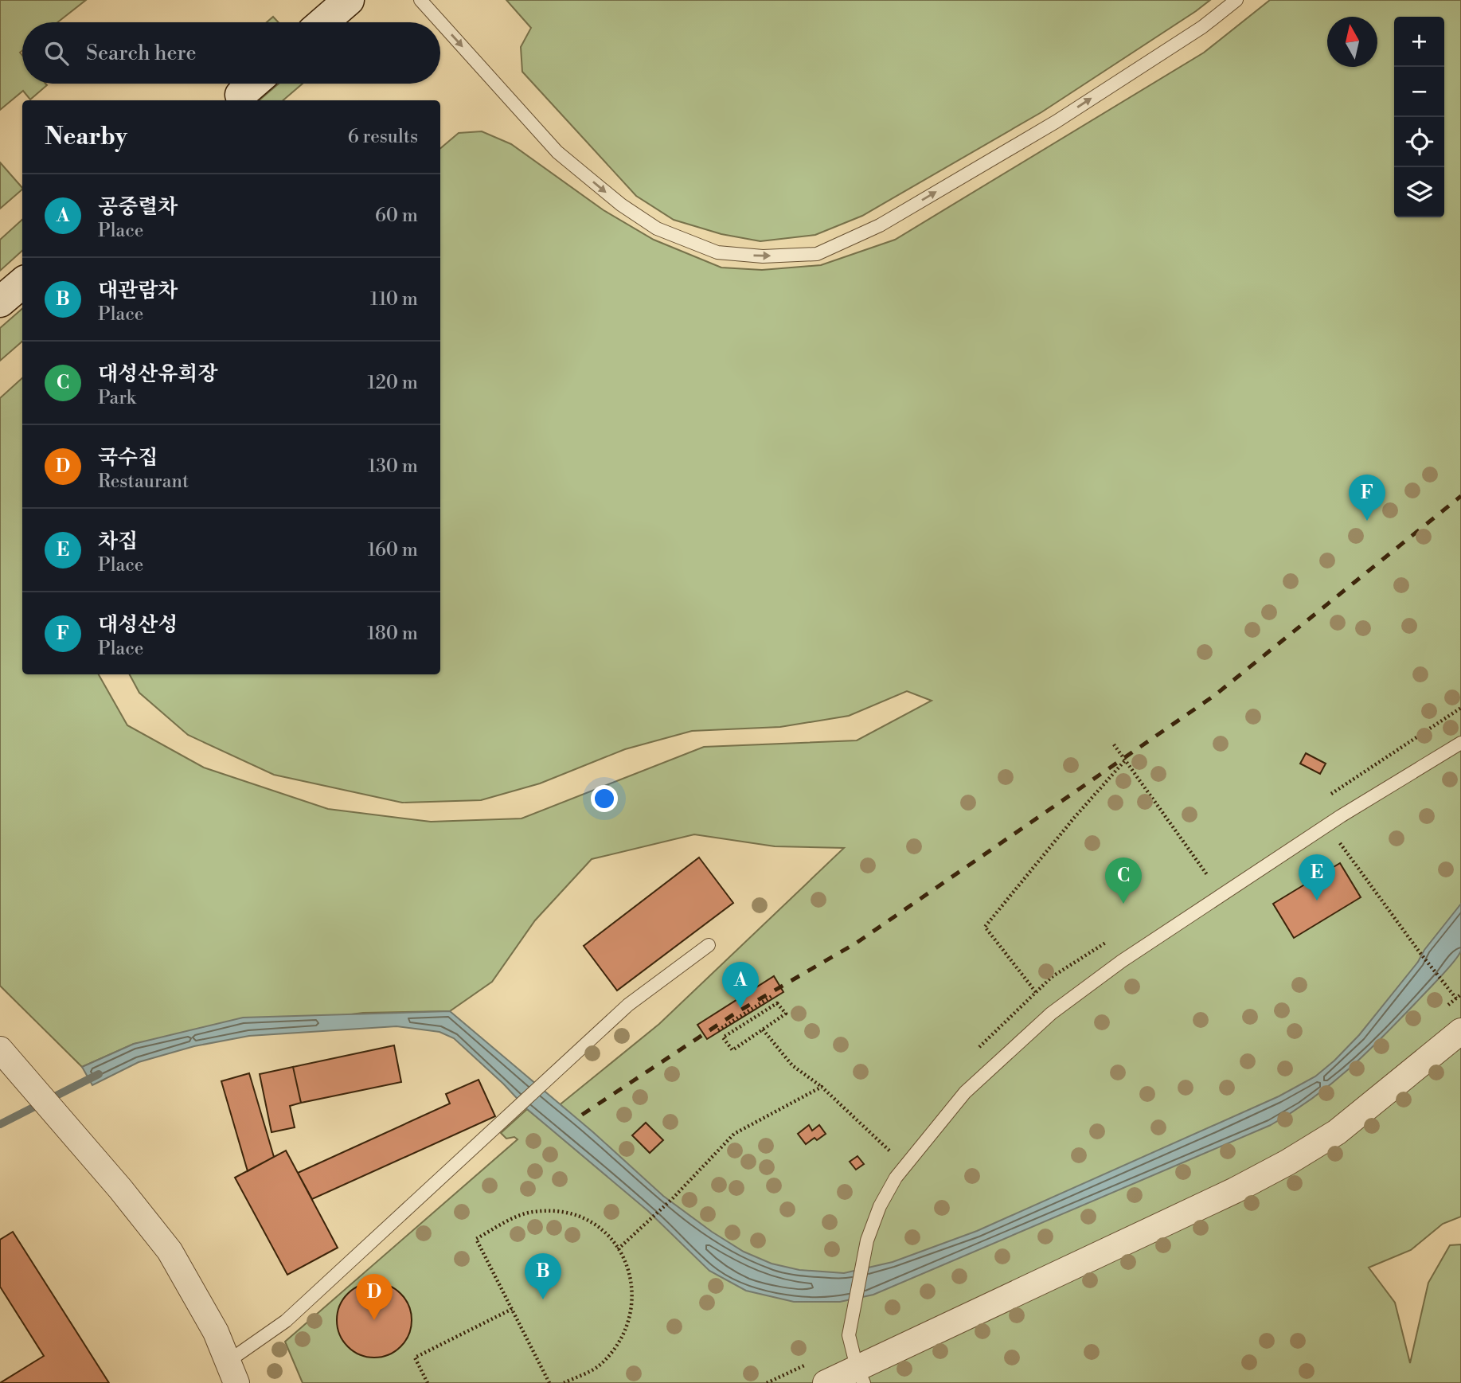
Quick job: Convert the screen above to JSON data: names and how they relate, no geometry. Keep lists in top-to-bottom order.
{
  "north": "top",
  "page": {
    "map_buttons": ["+", "−"],
    "search": "Search here",
    "heading": ["Nearby", "6 results"],
    "list": [
      {
        "mark": "A",
        "name": "공중렬차",
        "note": "Place",
        "value": "60 m"
      },
      {
        "mark": "B",
        "name": "대관람차",
        "note": "Place",
        "value": "110 m"
      },
      {
        "mark": "C",
        "name": "대성산유희장",
        "note": "Park",
        "value": "120 m"
      },
      {
        "mark": "D",
        "name": "국수집",
        "note": "Restaurant",
        "value": "130 m"
      },
      {
        "mark": "E",
        "name": "차집",
        "note": "Place",
        "value": "160 m"
      },
      {
        "mark": "F",
        "name": "대성산성",
        "note": "Place",
        "value": "180 m"
      }
    ],
    "pins": [
      "F",
      "E",
      "C",
      "A",
      "B",
      "D"
    ]
  }
}
